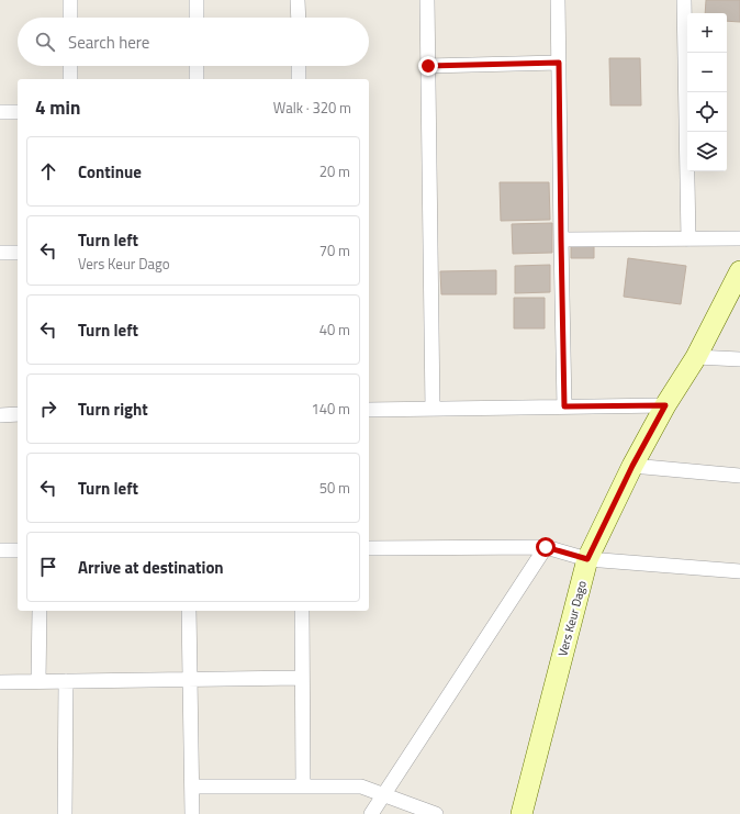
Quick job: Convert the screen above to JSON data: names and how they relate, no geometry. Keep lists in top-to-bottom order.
{
  "streets": {
    "street": ["Vers Keur Dago"]
  },
  "page": {
    "map_buttons": ["+", "−"],
    "search": "Search here",
    "heading": ["4 min", "Walk · 320 m"],
    "list": [
      ["Continue", "20 m"],
      ["Turn left", "Vers Keur Dago", "70 m"],
      ["Turn left", "40 m"],
      ["Turn right", "140 m"],
      ["Turn left", "50 m"],
      "Arrive at destination"
    ]
  }
}
